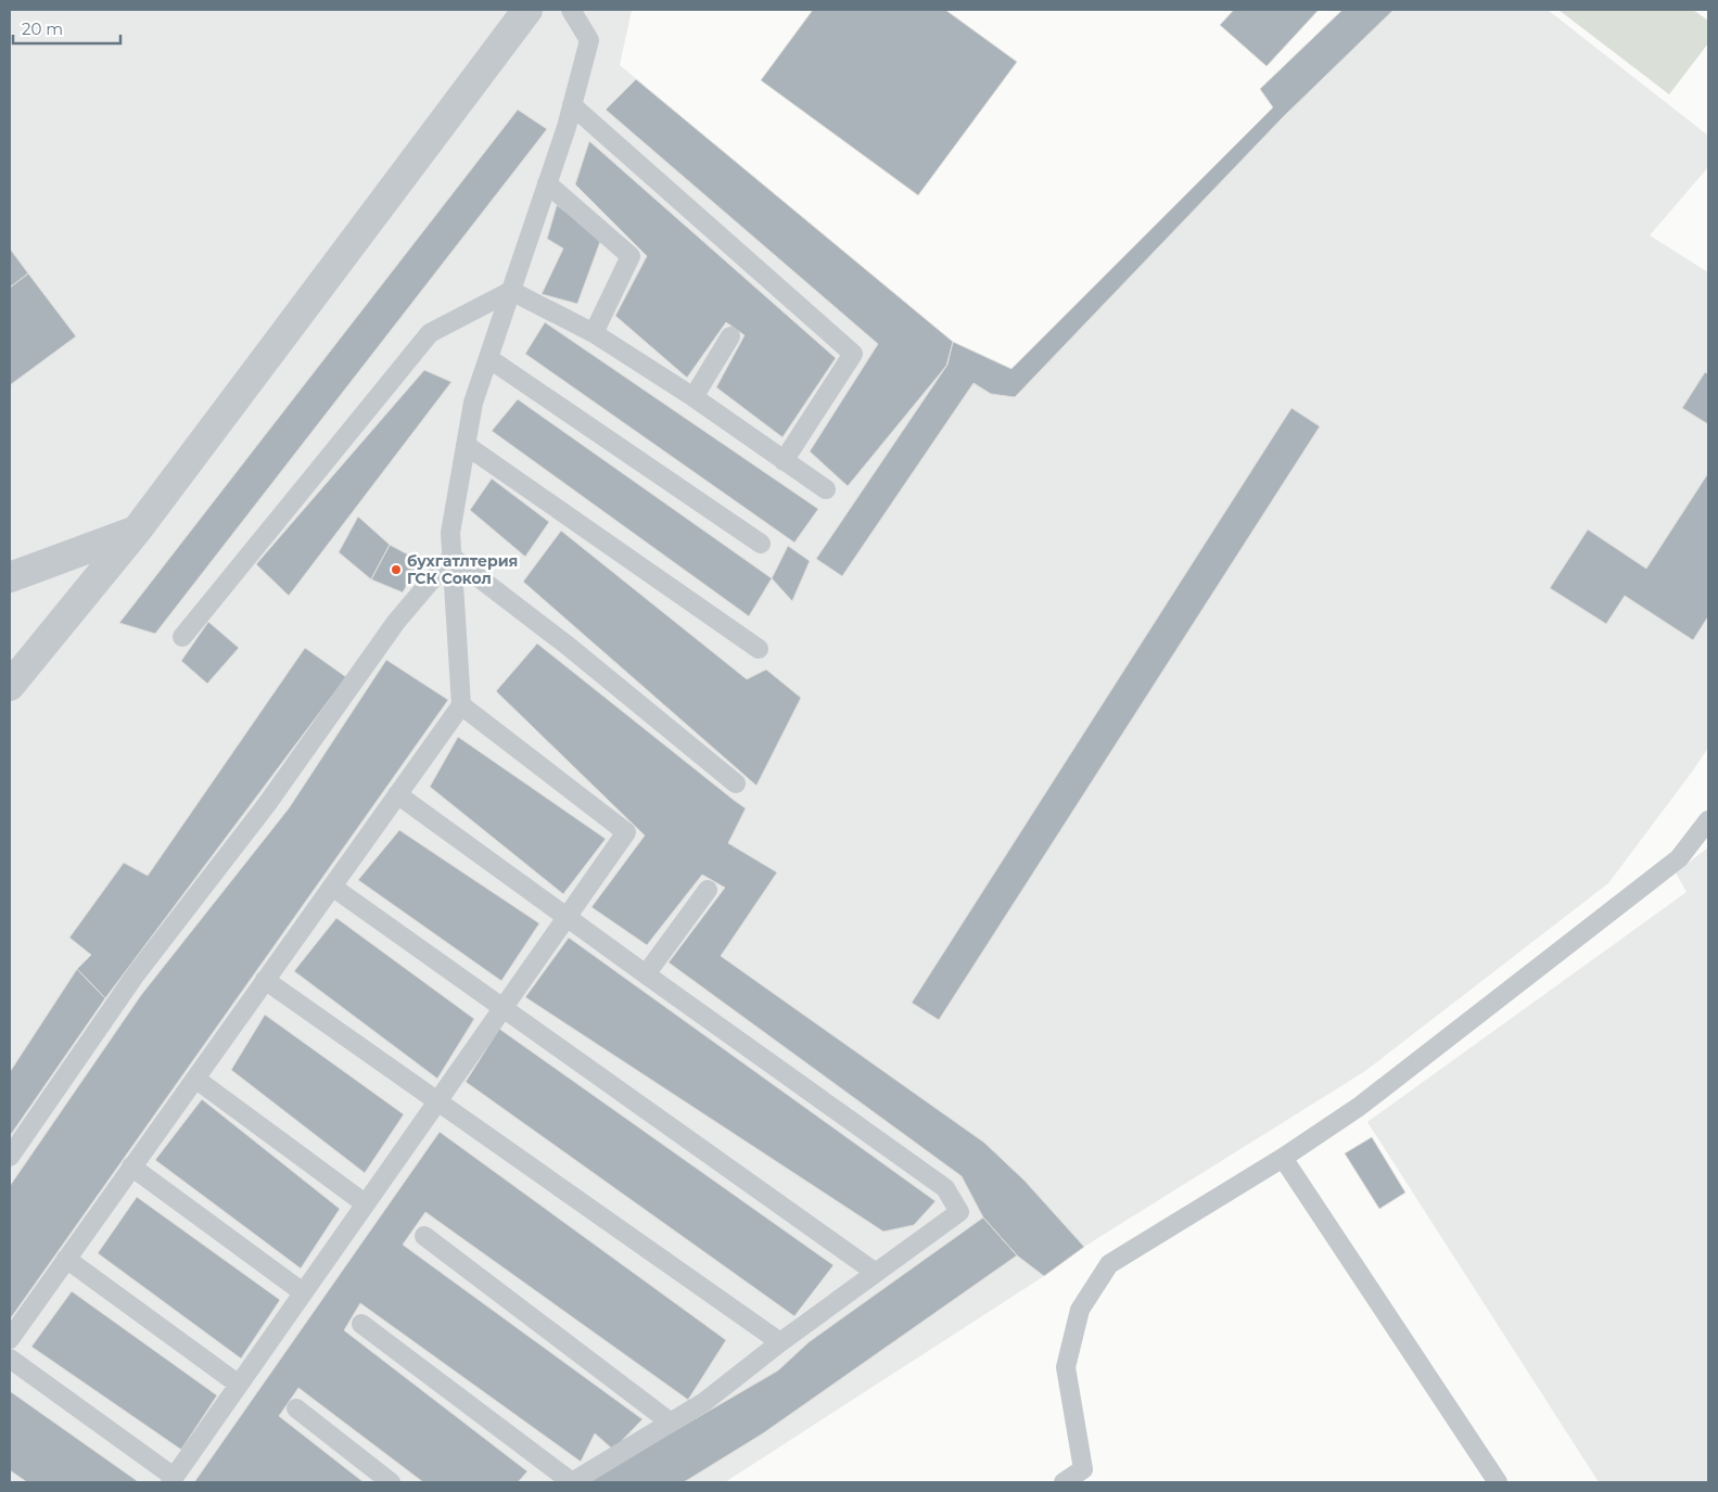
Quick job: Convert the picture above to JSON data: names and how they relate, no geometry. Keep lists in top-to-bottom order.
{
  "places": ["бухгатлтерия ГСК Сокол"],
  "scale_bar": "20 m"
}
